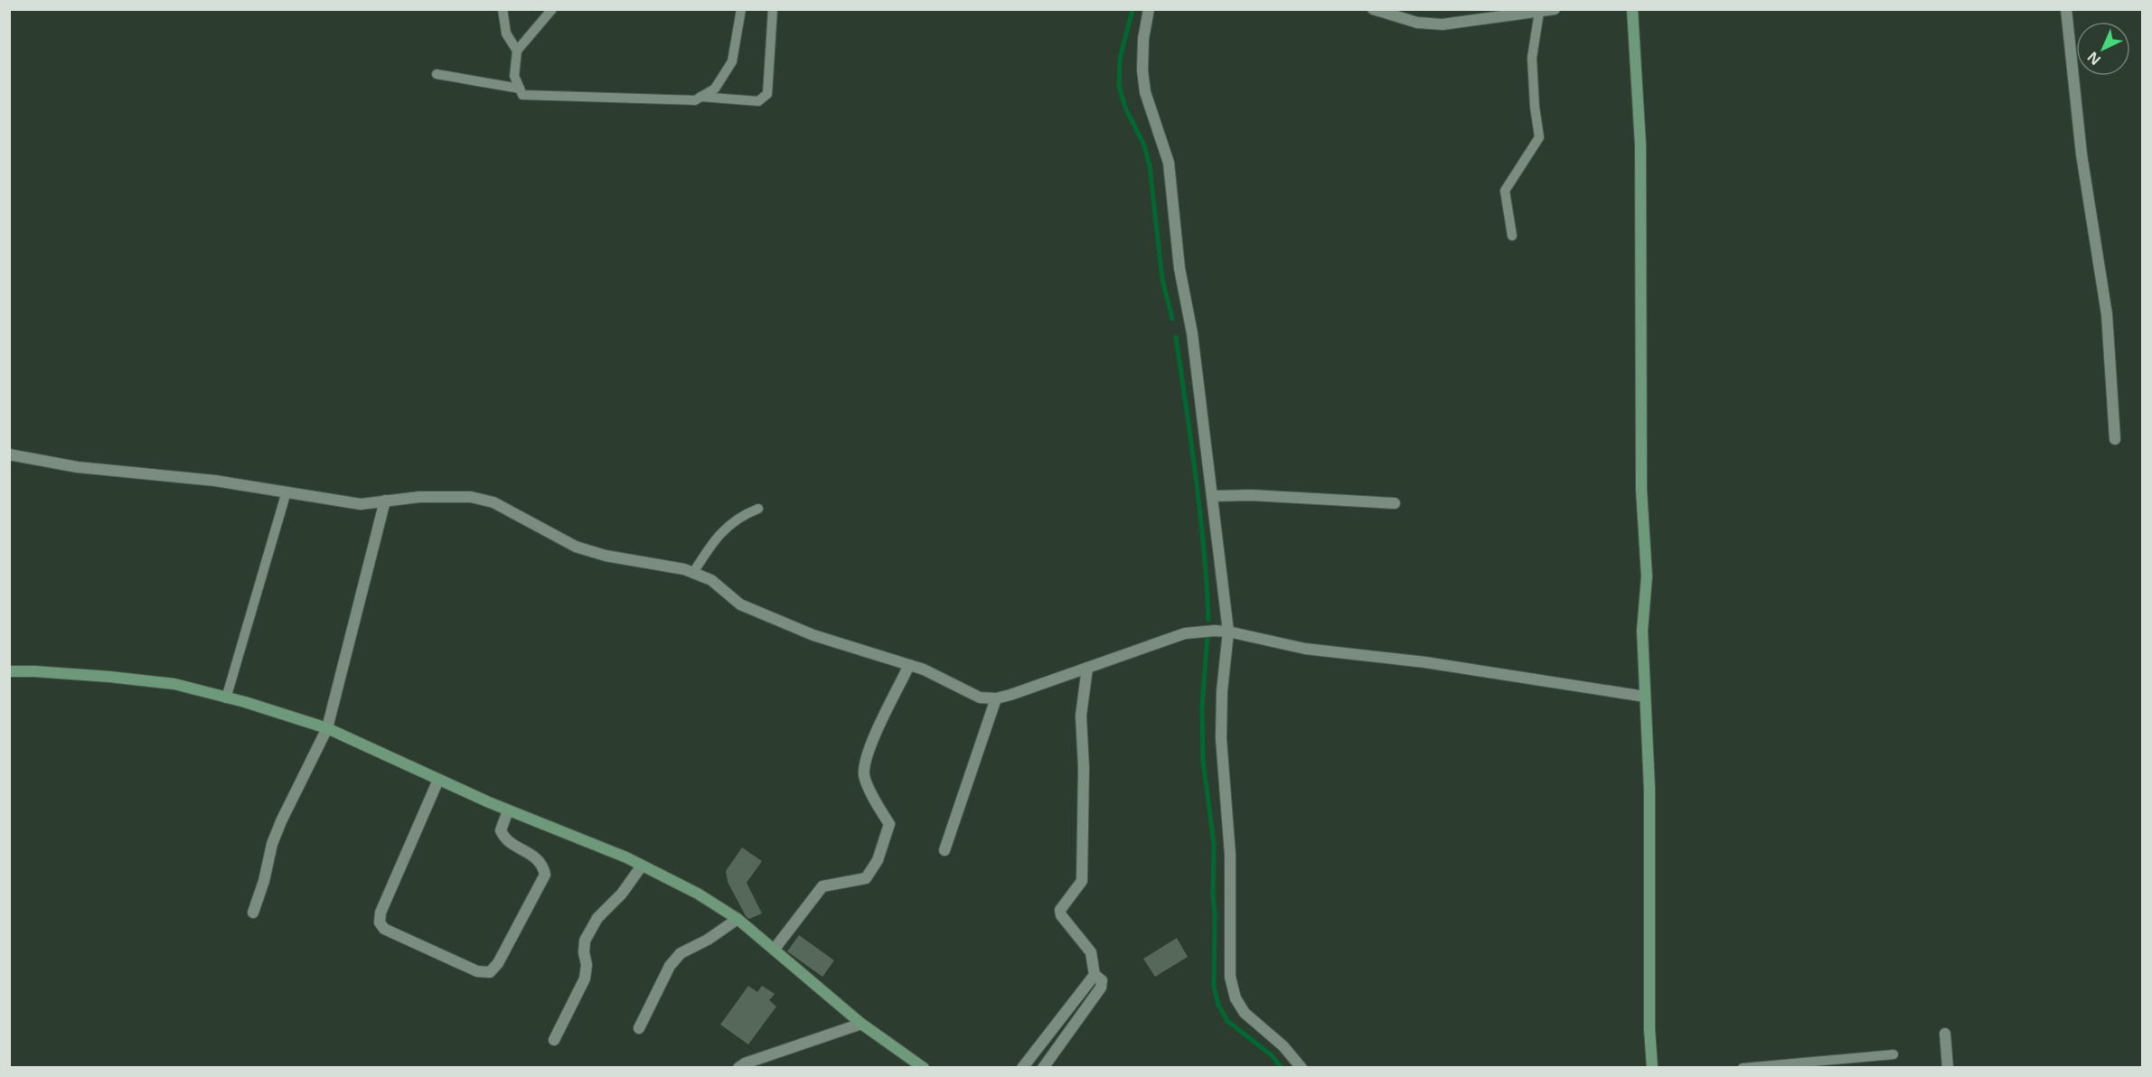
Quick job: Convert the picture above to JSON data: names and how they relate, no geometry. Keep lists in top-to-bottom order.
{
  "north": "bottom left"
}
